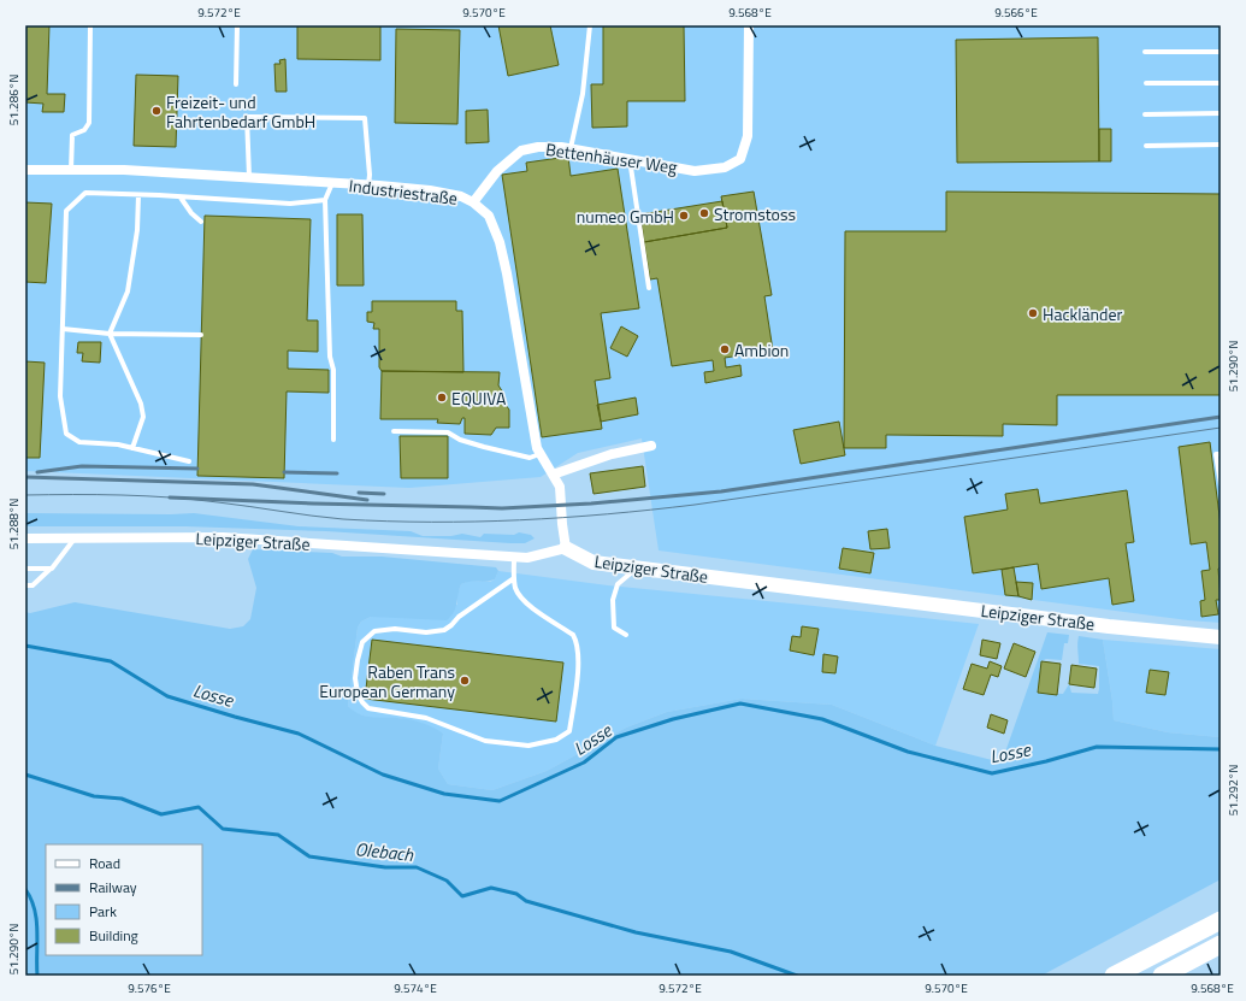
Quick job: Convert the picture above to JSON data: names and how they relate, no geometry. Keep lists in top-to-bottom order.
{
  "streets": {
    "street": ["Bettenhäuser Weg", "Industriestraße", "Leipziger Straße"]
  },
  "crossings": [
    ["Bettenhäuser Weg", "Industriestraße"],
    ["Industriestraße", "Leipziger Straße"]
  ],
  "water": ["Losse", "Olebach"],
  "places": [
    "Freizeit- und Fahrtenbedarf GmbH",
    "Stromstoss",
    "numeo GmbH",
    "Hackländer",
    "Ambion",
    "EQUIVA",
    "Raben Trans European Germany"
  ],
  "legend": [
    "Road",
    "Railway",
    "Park",
    "Building"
  ],
  "coordinates": [
    "9.572°E",
    "9.570°E",
    "9.568°E",
    "9.566°E",
    "51.286°N",
    "51.290°N",
    "51.288°N",
    "51.292°N",
    "9.576°E",
    "9.574°E"
  ]
}
